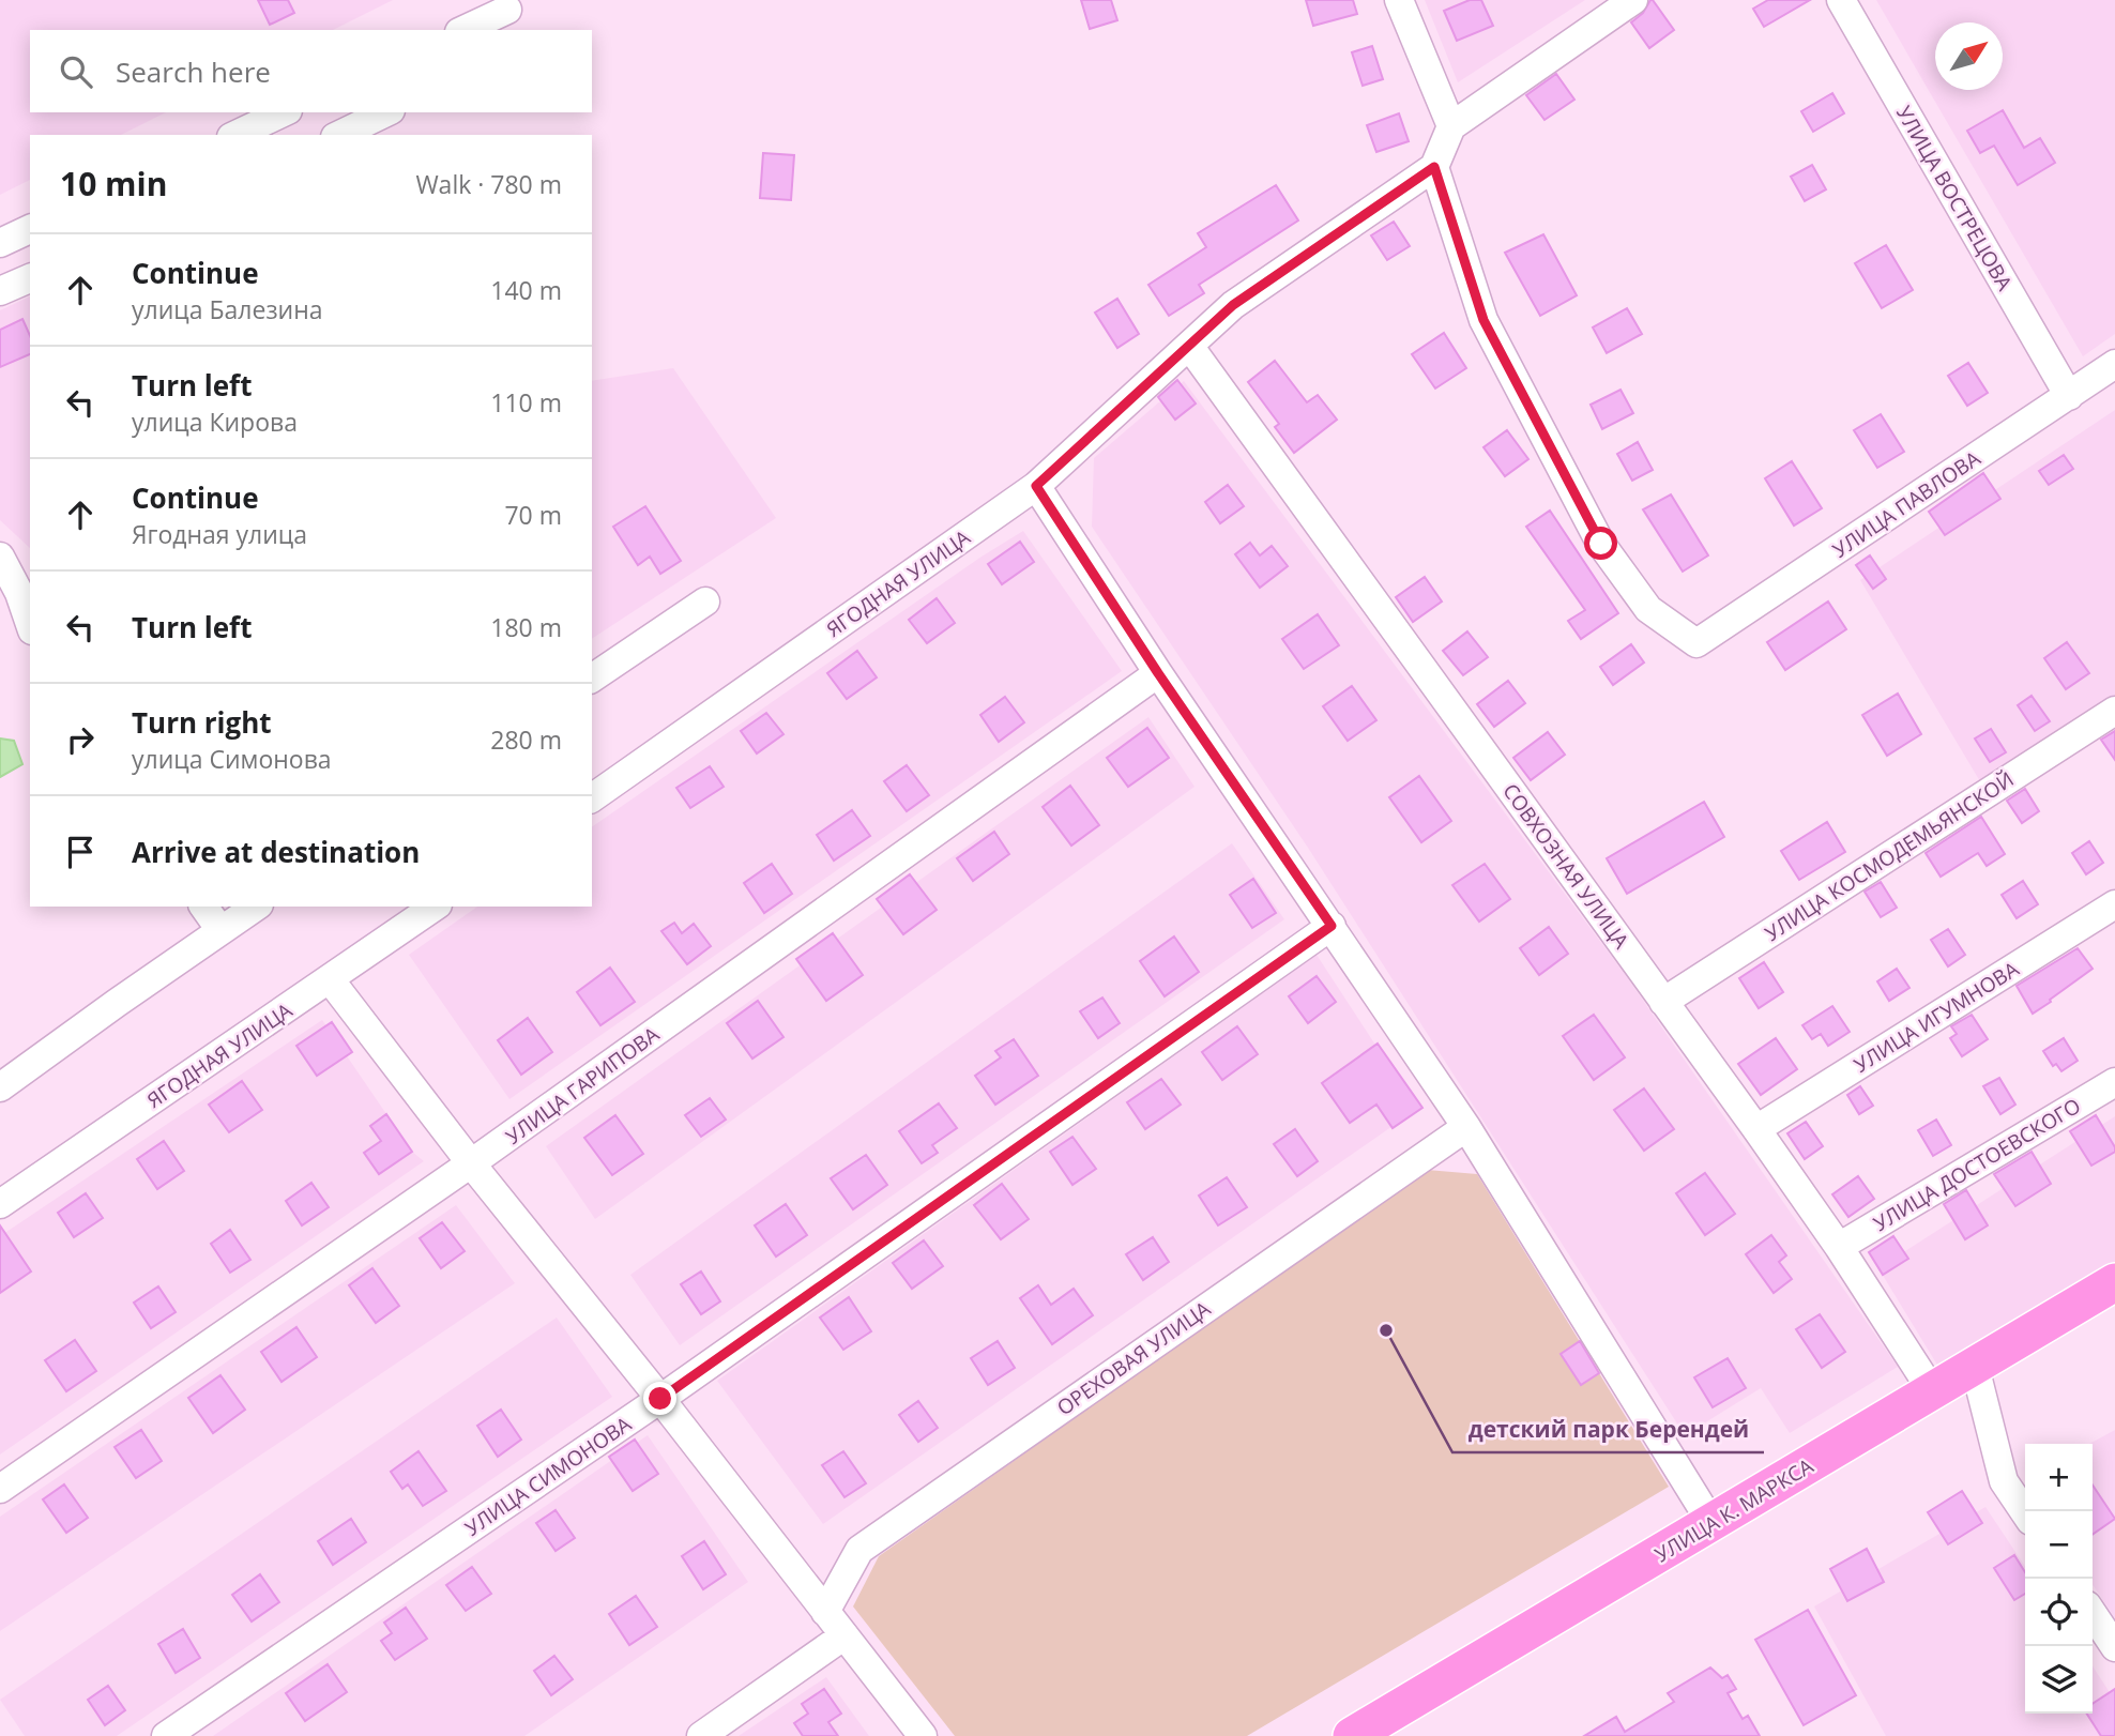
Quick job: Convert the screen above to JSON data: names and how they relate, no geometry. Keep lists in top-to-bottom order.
{
  "streets": {
    "main road": ["УЛИЦА К. МАРКСА"],
    "street": [
      "УЛИЦА ВОСТРЕЦОВА",
      "УЛИЦА ПАВЛОВА",
      "ЯГОДНАЯ УЛИЦА",
      "УЛИЦА КОСМОДЕМЬЯНСКОЙ",
      "СОВХОЗНАЯ УЛИЦА",
      "УЛИЦА ИГУМНОВА",
      "УЛИЦА ГАРИПОВА",
      "УЛИЦА ДОСТОЕВСКОГО",
      "ОРЕХОВАЯ УЛИЦА",
      "УЛИЦА СИМОНОВА"
    ]
  },
  "crossings": [
    ["УЛИЦА ВОСТРЕЦОВА", "УЛИЦА ПАВЛОВА"],
    ["УЛИЦА ПАВЛОВА", "ЯГОДНАЯ УЛИЦА"],
    ["ЯГОДНАЯ УЛИЦА", "СОВХОЗНАЯ УЛИЦА"],
    ["УЛИЦА КОСМОДЕМЬЯНСКОЙ", "СОВХОЗНАЯ УЛИЦА"],
    ["СОВХОЗНАЯ УЛИЦА", "УЛИЦА ИГУМНОВА"],
    ["СОВХОЗНАЯ УЛИЦА", "УЛИЦА ДОСТОЕВСКОГО"],
    ["СОВХОЗНАЯ УЛИЦА", "УЛИЦА К. МАРКСА"]
  ],
  "places": ["детский парк Берендей"],
  "north": "top right",
  "page": {
    "search": "Search here",
    "heading": ["10 min", "Walk · 780 m"],
    "list": [
      ["Continue", "улица Балезина", "140 m"],
      ["Turn left", "улица Кирова", "110 m"],
      ["Continue", "Ягодная улица", "70 m"],
      ["Turn left", "180 m"],
      ["Turn right", "улица Симонова", "280 m"],
      "Arrive at destination"
    ],
    "map_buttons": ["+", "−"]
  }
}
